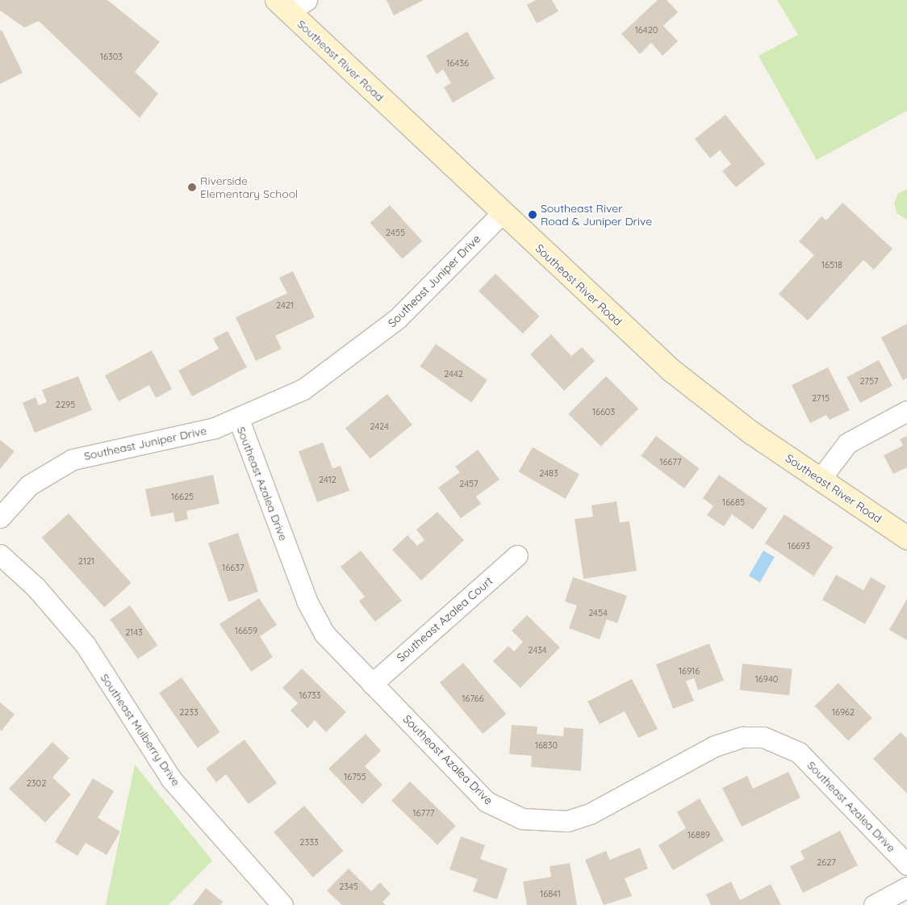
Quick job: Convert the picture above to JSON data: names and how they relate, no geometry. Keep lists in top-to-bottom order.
{
  "streets": {
    "street": [
      "Southeast River Road",
      "Southeast Juniper Drive",
      "Southeast Azalea Drive",
      "Southeast Azalea Court",
      "Southeast Mulberry Drive"
    ]
  },
  "crossings": [
    ["Southeast River Road", "Southeast Juniper Drive"],
    ["Southeast Juniper Drive", "Southeast Azalea Drive"],
    ["Southeast Azalea Drive", "Southeast Azalea Court"]
  ],
  "places": ["Riverside Elementary School", "Southeast River Road & Juniper Drive"],
  "house_numbers": [
    "16420",
    "16303",
    "16436",
    "2455",
    "16518",
    "2421",
    "2442",
    "2757",
    "2715",
    "2295",
    "16603",
    "2424",
    "16677",
    "2483",
    "2412",
    "2457",
    "16625",
    "16685",
    "16693",
    "2121",
    "16637",
    "2454",
    "16659",
    "2143",
    "2434",
    "16916",
    "16940",
    "16733",
    "16766",
    "2233",
    "16962",
    "16830",
    "16755",
    "2302",
    "16777",
    "16889",
    "2333",
    "2627",
    "2345",
    "16841"
  ]
}
